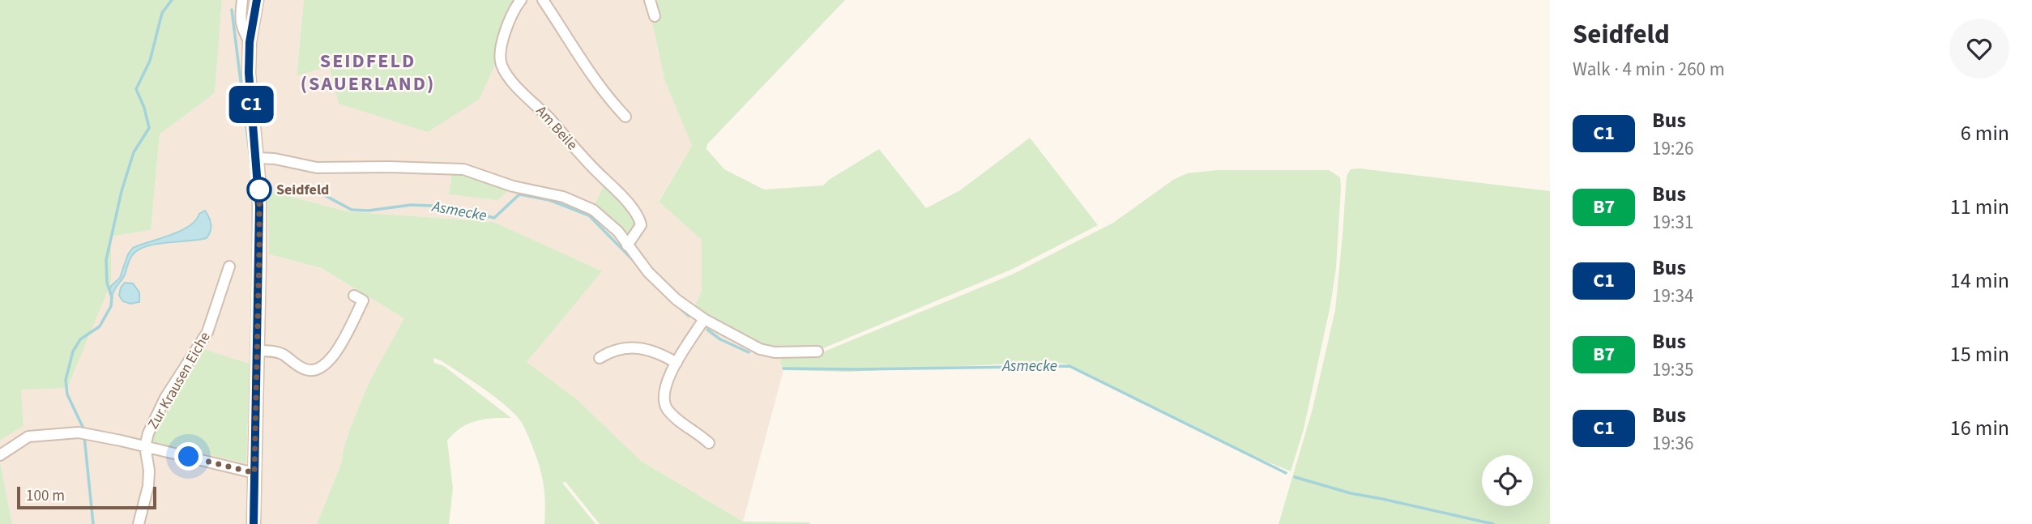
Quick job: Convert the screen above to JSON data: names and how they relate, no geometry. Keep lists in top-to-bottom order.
{
  "streets": {
    "street": ["Am Beile", "Zur Krausen Eiche"]
  },
  "districts": ["SEIDFELD (SAUERLAND)"],
  "water": ["Asmecke"],
  "places": ["Seidfeld"],
  "lines": ["bus line C1"],
  "scale_bar": "100 m",
  "page": {
    "on_map": "C1",
    "heading": ["Seidfeld", "Walk · 4 min · 260 m"],
    "list": [
      {
        "mark": "C1",
        "name": "Bus",
        "note": "19:26",
        "value": "6 min"
      },
      {
        "mark": "B7",
        "name": "Bus",
        "note": "19:31",
        "value": "11 min"
      },
      {
        "mark": "C1",
        "name": "Bus",
        "note": "19:34",
        "value": "14 min"
      },
      {
        "mark": "B7",
        "name": "Bus",
        "note": "19:35",
        "value": "15 min"
      },
      {
        "mark": "C1",
        "name": "Bus",
        "note": "19:36",
        "value": "16 min"
      }
    ],
    "scale": "100 m"
  }
}
